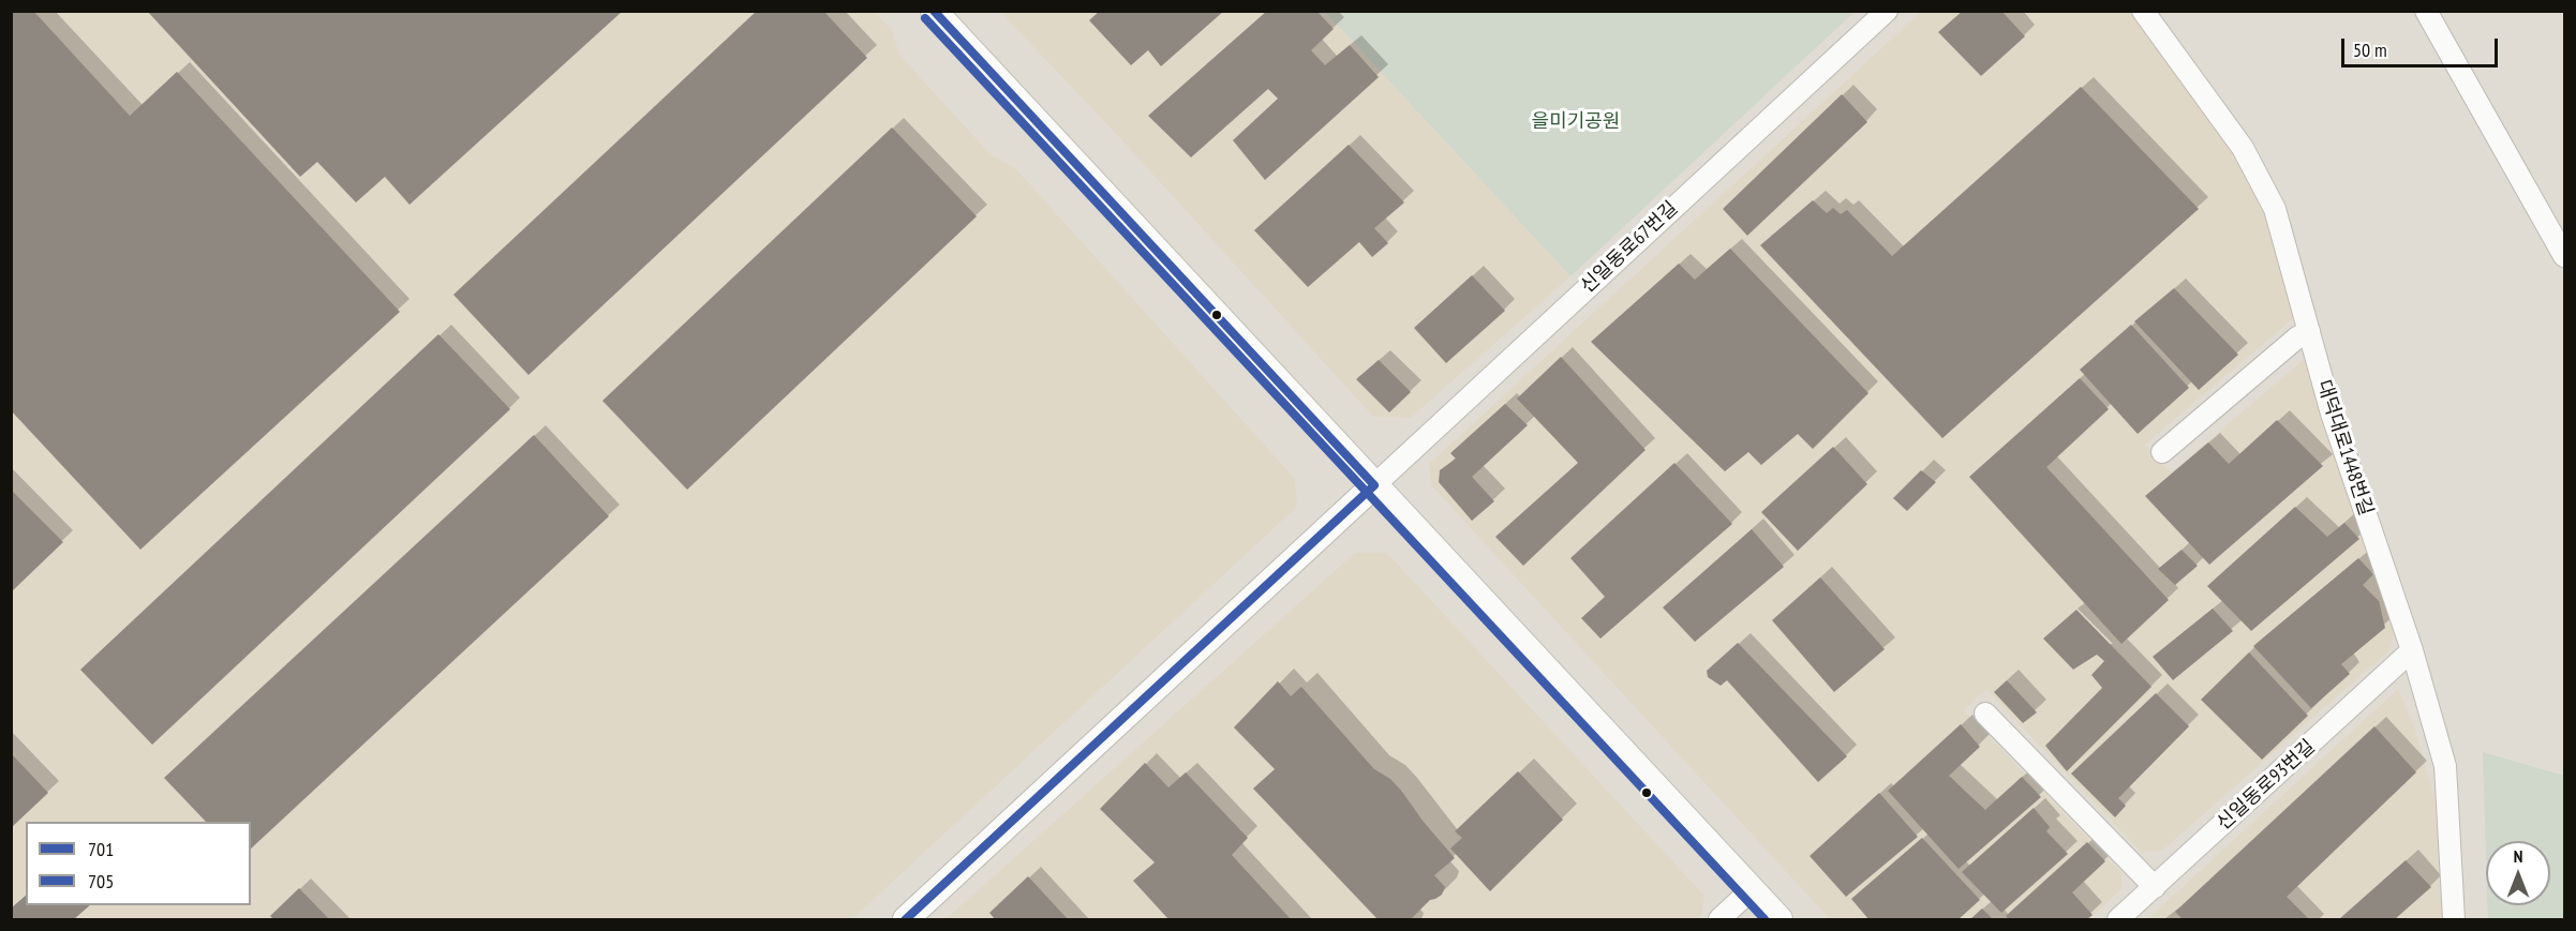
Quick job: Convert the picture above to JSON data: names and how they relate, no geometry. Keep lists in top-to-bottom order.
{
  "streets": {
    "street": ["신일동로67번길", "대덕대로1448번길", "신일동로93번길"]
  },
  "crossings": [
    ["대덕대로1448번길", "신일동로93번길"]
  ],
  "parks": ["을미기공원"],
  "lines": ["transit line 701", "transit line 705"],
  "legend": ["701", "705"],
  "scale_bar": "50 m",
  "north": "top"
}
